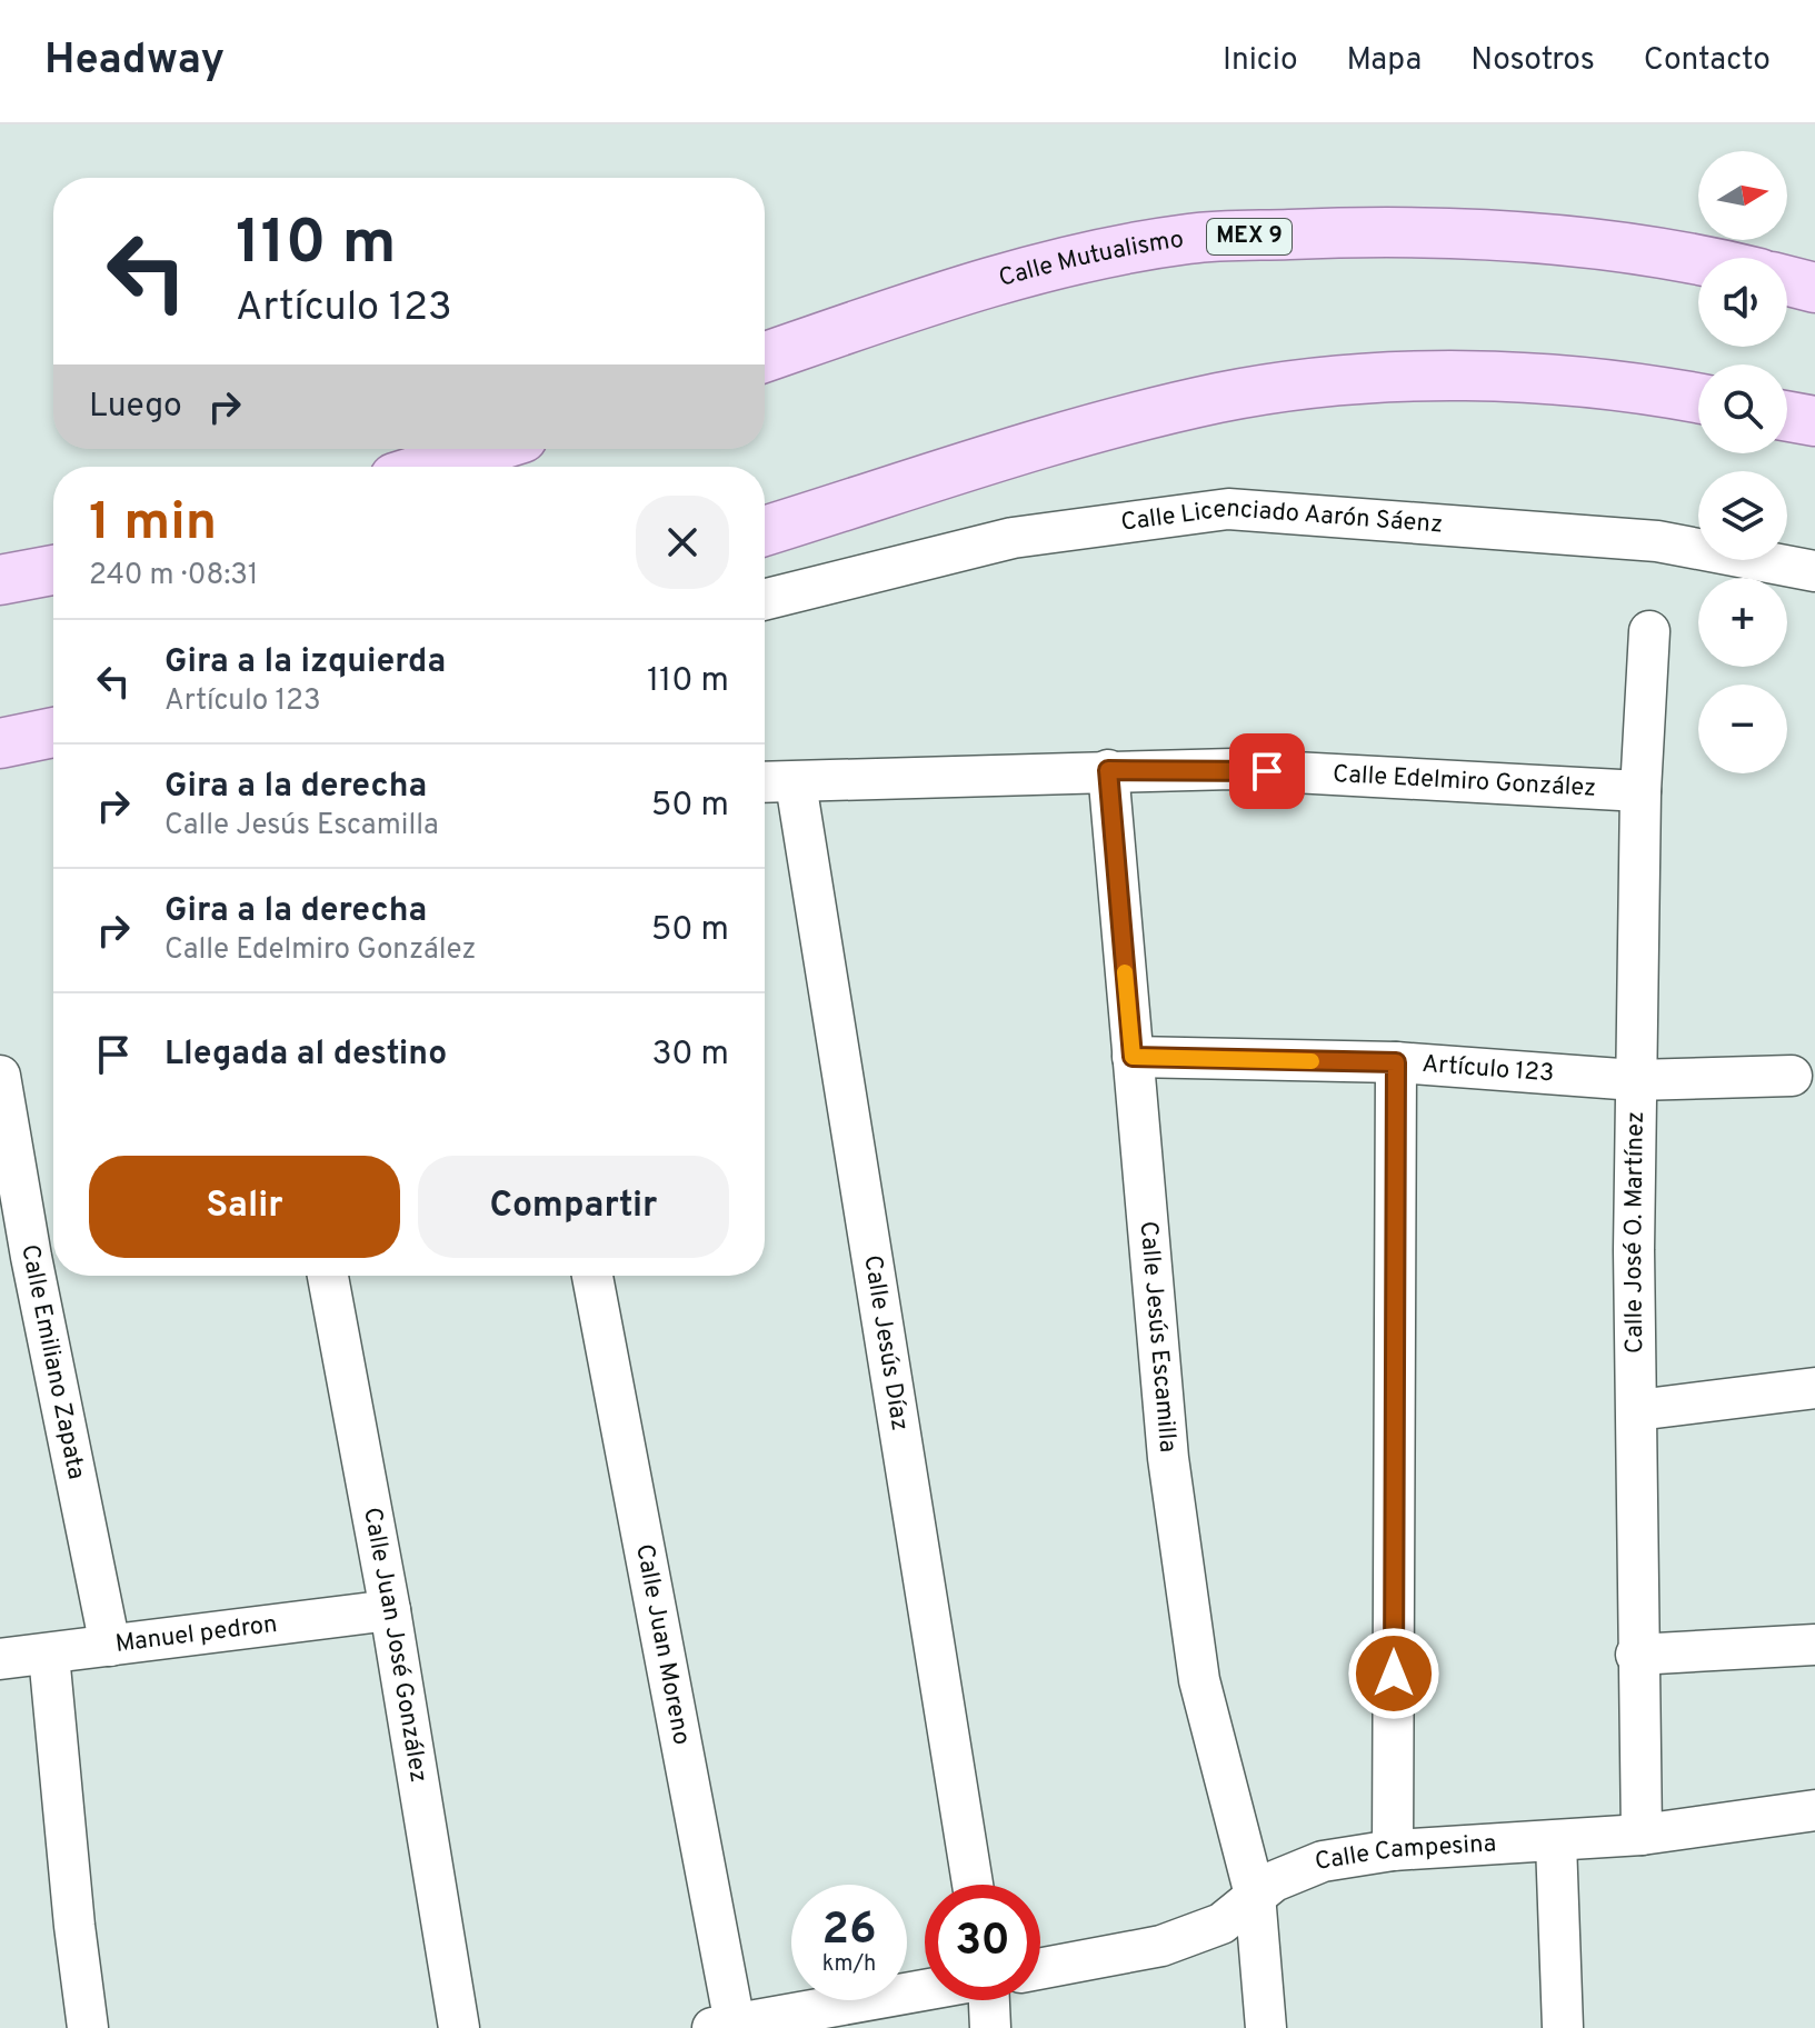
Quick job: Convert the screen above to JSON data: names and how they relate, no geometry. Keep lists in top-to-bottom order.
{
  "streets": {
    "main road": ["MEX 9", "Calle Mutualismo"],
    "street": [
      "Calle Licenciado Aarón Sáenz",
      "Calle Edelmiro González",
      "Artículo 123",
      "Calle José O. Martínez",
      "Calle Jesús Escamilla",
      "Calle Jesús Díaz",
      "Calle Emiliano Zapata",
      "Manuel pedron",
      "Calle Juan Moreno",
      "Calle Juan José González",
      "Calle Campesina"
    ]
  },
  "crossings": [
    ["Calle Edelmiro González", "Calle José O. Martínez"],
    ["Calle Edelmiro González", "Calle Jesús Escamilla"],
    ["Calle Edelmiro González", "Calle Jesús Díaz"],
    ["Artículo 123", "Calle José O. Martínez"],
    ["Artículo 123", "Calle Jesús Escamilla"],
    ["Calle José O. Martínez", "Calle Campesina"],
    ["Calle Jesús Escamilla", "Calle Campesina"],
    ["Calle Emiliano Zapata", "Manuel pedron"],
    ["Manuel pedron", "Calle Juan José González"]
  ],
  "north": "right",
  "page": {
    "header": "Headway",
    "nav": [
      "Inicio",
      "Mapa",
      "Nosotros",
      "Contacto"
    ],
    "map_buttons": ["+", "−"],
    "turn": ["110 m", "Artículo 123"],
    "then": "Luego",
    "heading": ["1 min", "240 m · 08:31"],
    "list": [
      {
        "name": "Gira a la izquierda",
        "note": "Artículo 123",
        "value": "110 m"
      },
      {
        "name": "Gira a la derecha",
        "note": "Calle Jesús Escamilla",
        "value": "50 m"
      },
      {
        "name": "Gira a la derecha",
        "note": "Calle Edelmiro González",
        "value": "50 m"
      },
      {
        "name": "Llegada al destino",
        "value": "30 m"
      }
    ],
    "buttons": ["Salir", "Compartir"],
    "speed": "26 km/h",
    "limit": "30"
  }
}
